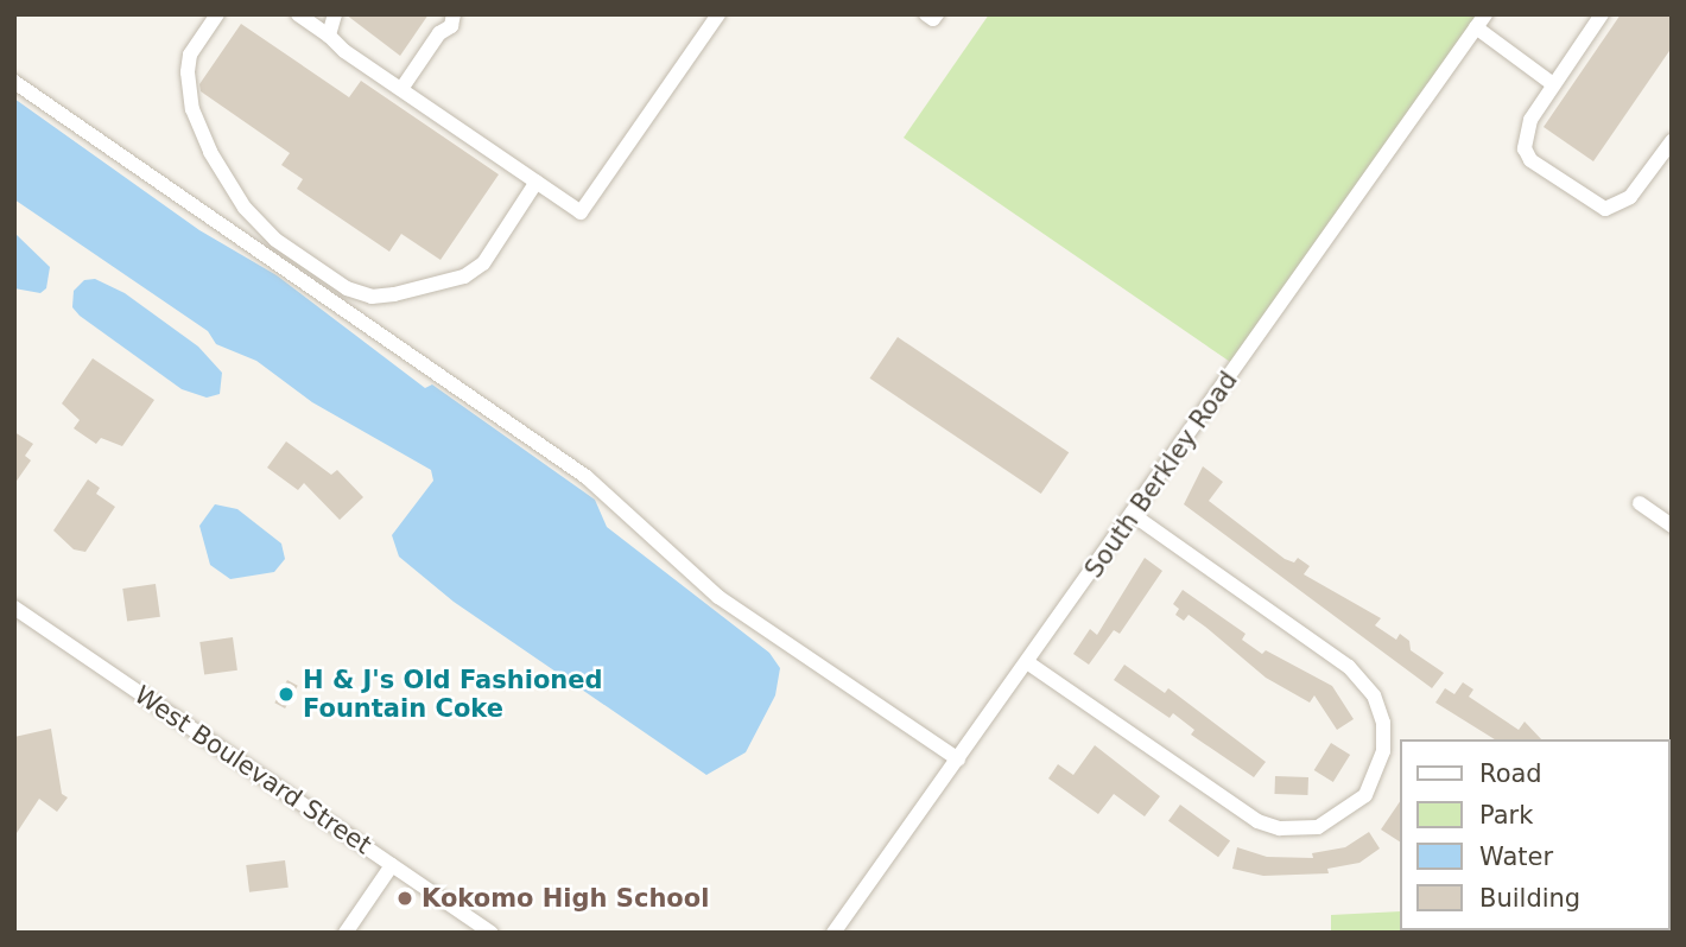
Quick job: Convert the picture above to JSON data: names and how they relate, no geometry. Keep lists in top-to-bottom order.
{
  "streets": {
    "street": ["South Berkley Road", "West Boulevard Street"]
  },
  "places": ["H & J's Old Fashioned Fountain Coke", "Kokomo High School"],
  "legend": [
    "Road",
    "Park",
    "Water",
    "Building"
  ]
}
